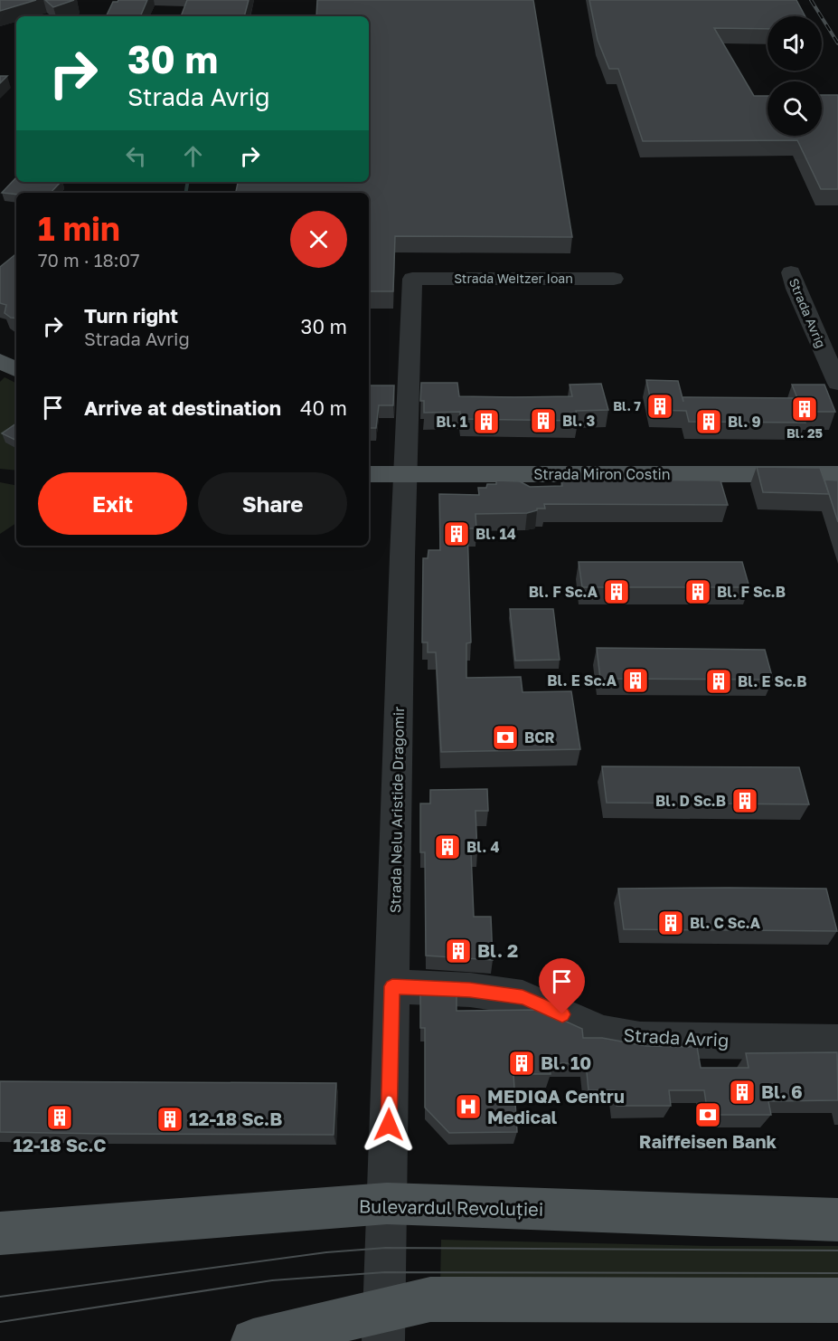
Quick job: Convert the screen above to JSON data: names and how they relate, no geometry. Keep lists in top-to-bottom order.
{
  "streets": {
    "main road": ["Strada Miron Costin", "Bulevardul Revoluției"],
    "street": ["Strada Weitzer Ioan", "Strada Avrig", "Strada Nelu Aristide Dragomir"]
  },
  "crossings": [
    ["Strada Weitzer Ioan", "Strada Nelu Aristide Dragomir"],
    ["Strada Avrig", "Strada Nelu Aristide Dragomir"],
    ["Strada Miron Costin", "Strada Nelu Aristide Dragomir"],
    ["Strada Nelu Aristide Dragomir", "Bulevardul Revoluției"]
  ],
  "places": {
    "building": [
      "Bl. 7",
      "Bl. 25",
      "Bl. 3",
      "Bl. 1",
      "Bl. 9",
      "Bl. 14",
      "Bl. F Sc.A",
      "Bl. F Sc.B",
      "Bl. E Sc.A",
      "Bl. E Sc.B",
      "Bl. D Sc.B",
      "Bl. 4",
      "Bl. C Sc.A",
      "Bl. 2",
      "Bl. 10",
      "Bl. 6",
      "12-18 Sc.C",
      "12-18 Sc.B"
    ],
    "bank": ["BCR", "Raiffeisen Bank"],
    "hospital": ["MEDIQA Centru Medical"]
  },
  "page": {
    "turn": ["30 m", "Strada Avrig"],
    "heading": ["1 min", "70 m · 18:07"],
    "list": [
      {
        "name": "Turn right",
        "note": "Strada Avrig",
        "value": "30 m"
      },
      {
        "name": "Arrive at destination",
        "value": "40 m"
      }
    ],
    "buttons": ["Exit", "Share"]
  }
}
